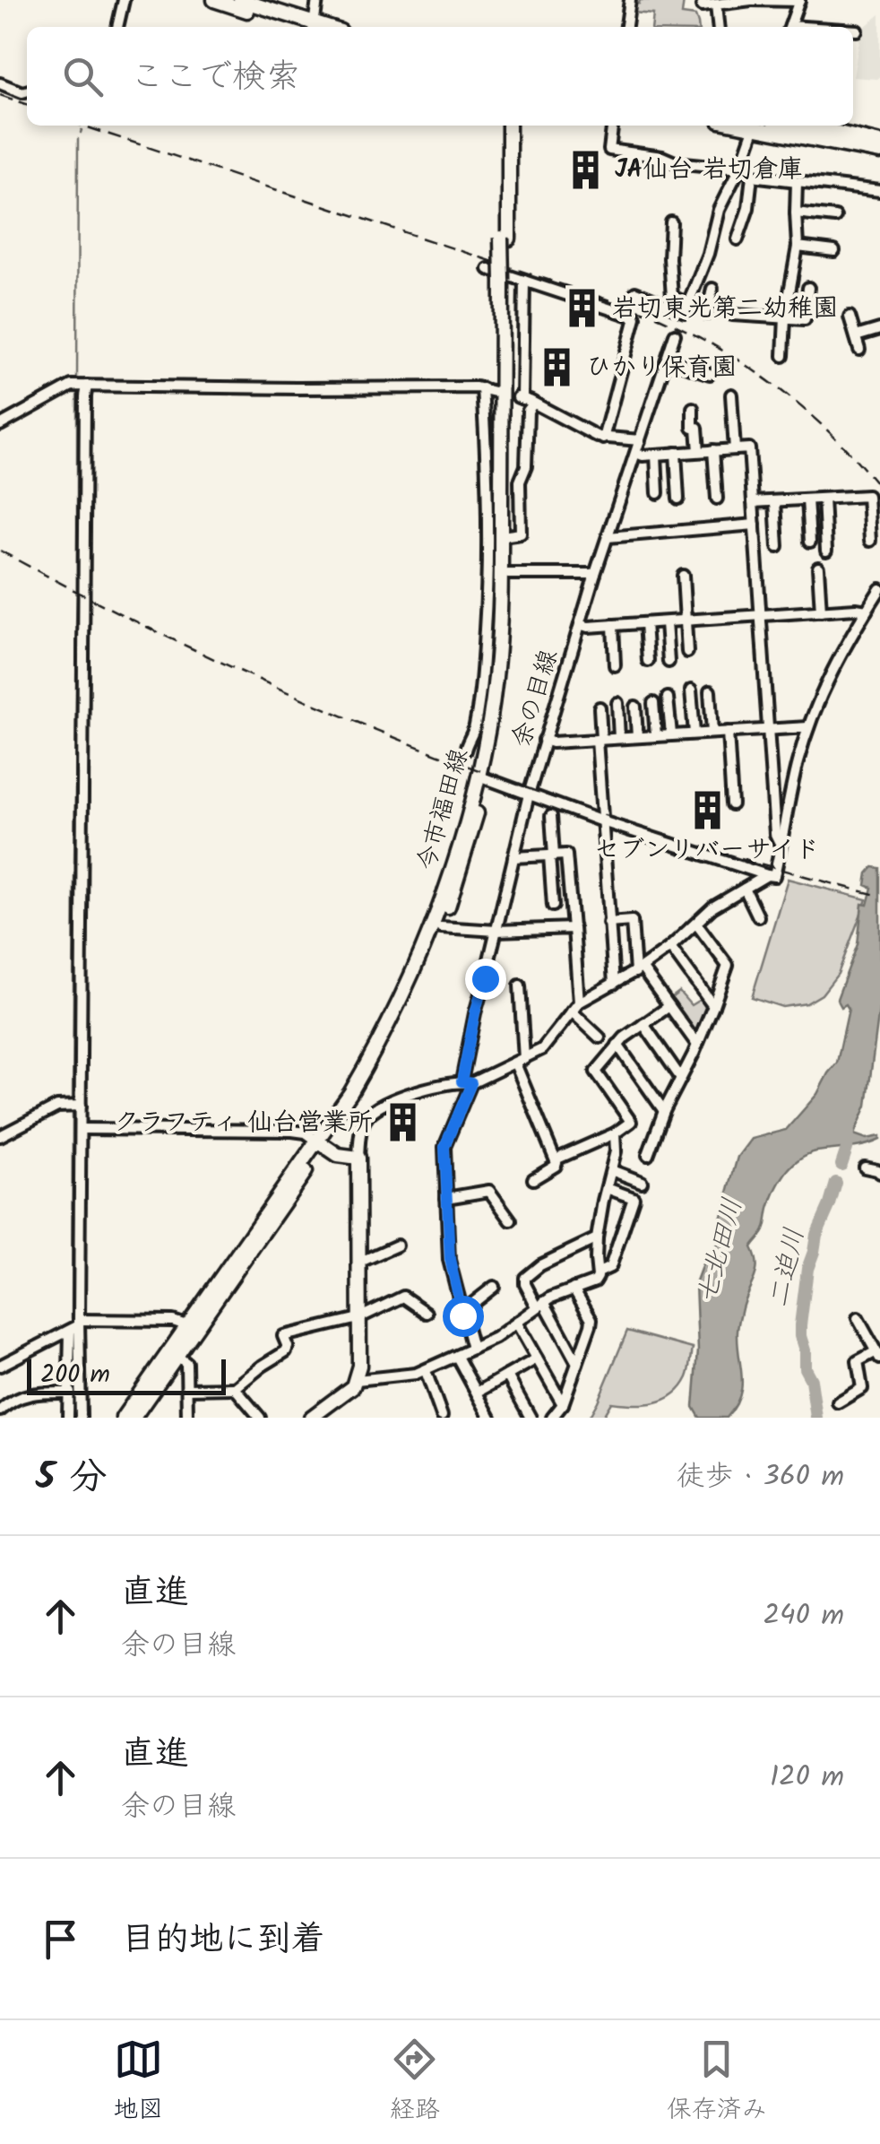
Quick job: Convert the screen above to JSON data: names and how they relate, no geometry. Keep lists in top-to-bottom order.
{
  "streets": {
    "main road": ["今市福田線"],
    "street": ["余の目線"]
  },
  "water": ["七北田川", "二迫川"],
  "places": {
    "building": [
      "JA仙台 岩切倉庫",
      "岩切東光第二幼稚園",
      "ひかり保育園",
      "セブンリバーサイド",
      "クラフティ 仙台営業所"
    ]
  },
  "scale_bar": "200 m",
  "page": {
    "search": "ここで検索",
    "scale": "200 m",
    "heading": ["5 分", "徒歩 · 360 m"],
    "list": [
      ["直進", "余の目線", "240 m"],
      ["直進", "余の目線", "120 m"],
      "目的地に到着"
    ],
    "nav": ["地図", "経路", "保存済み"]
  }
}
